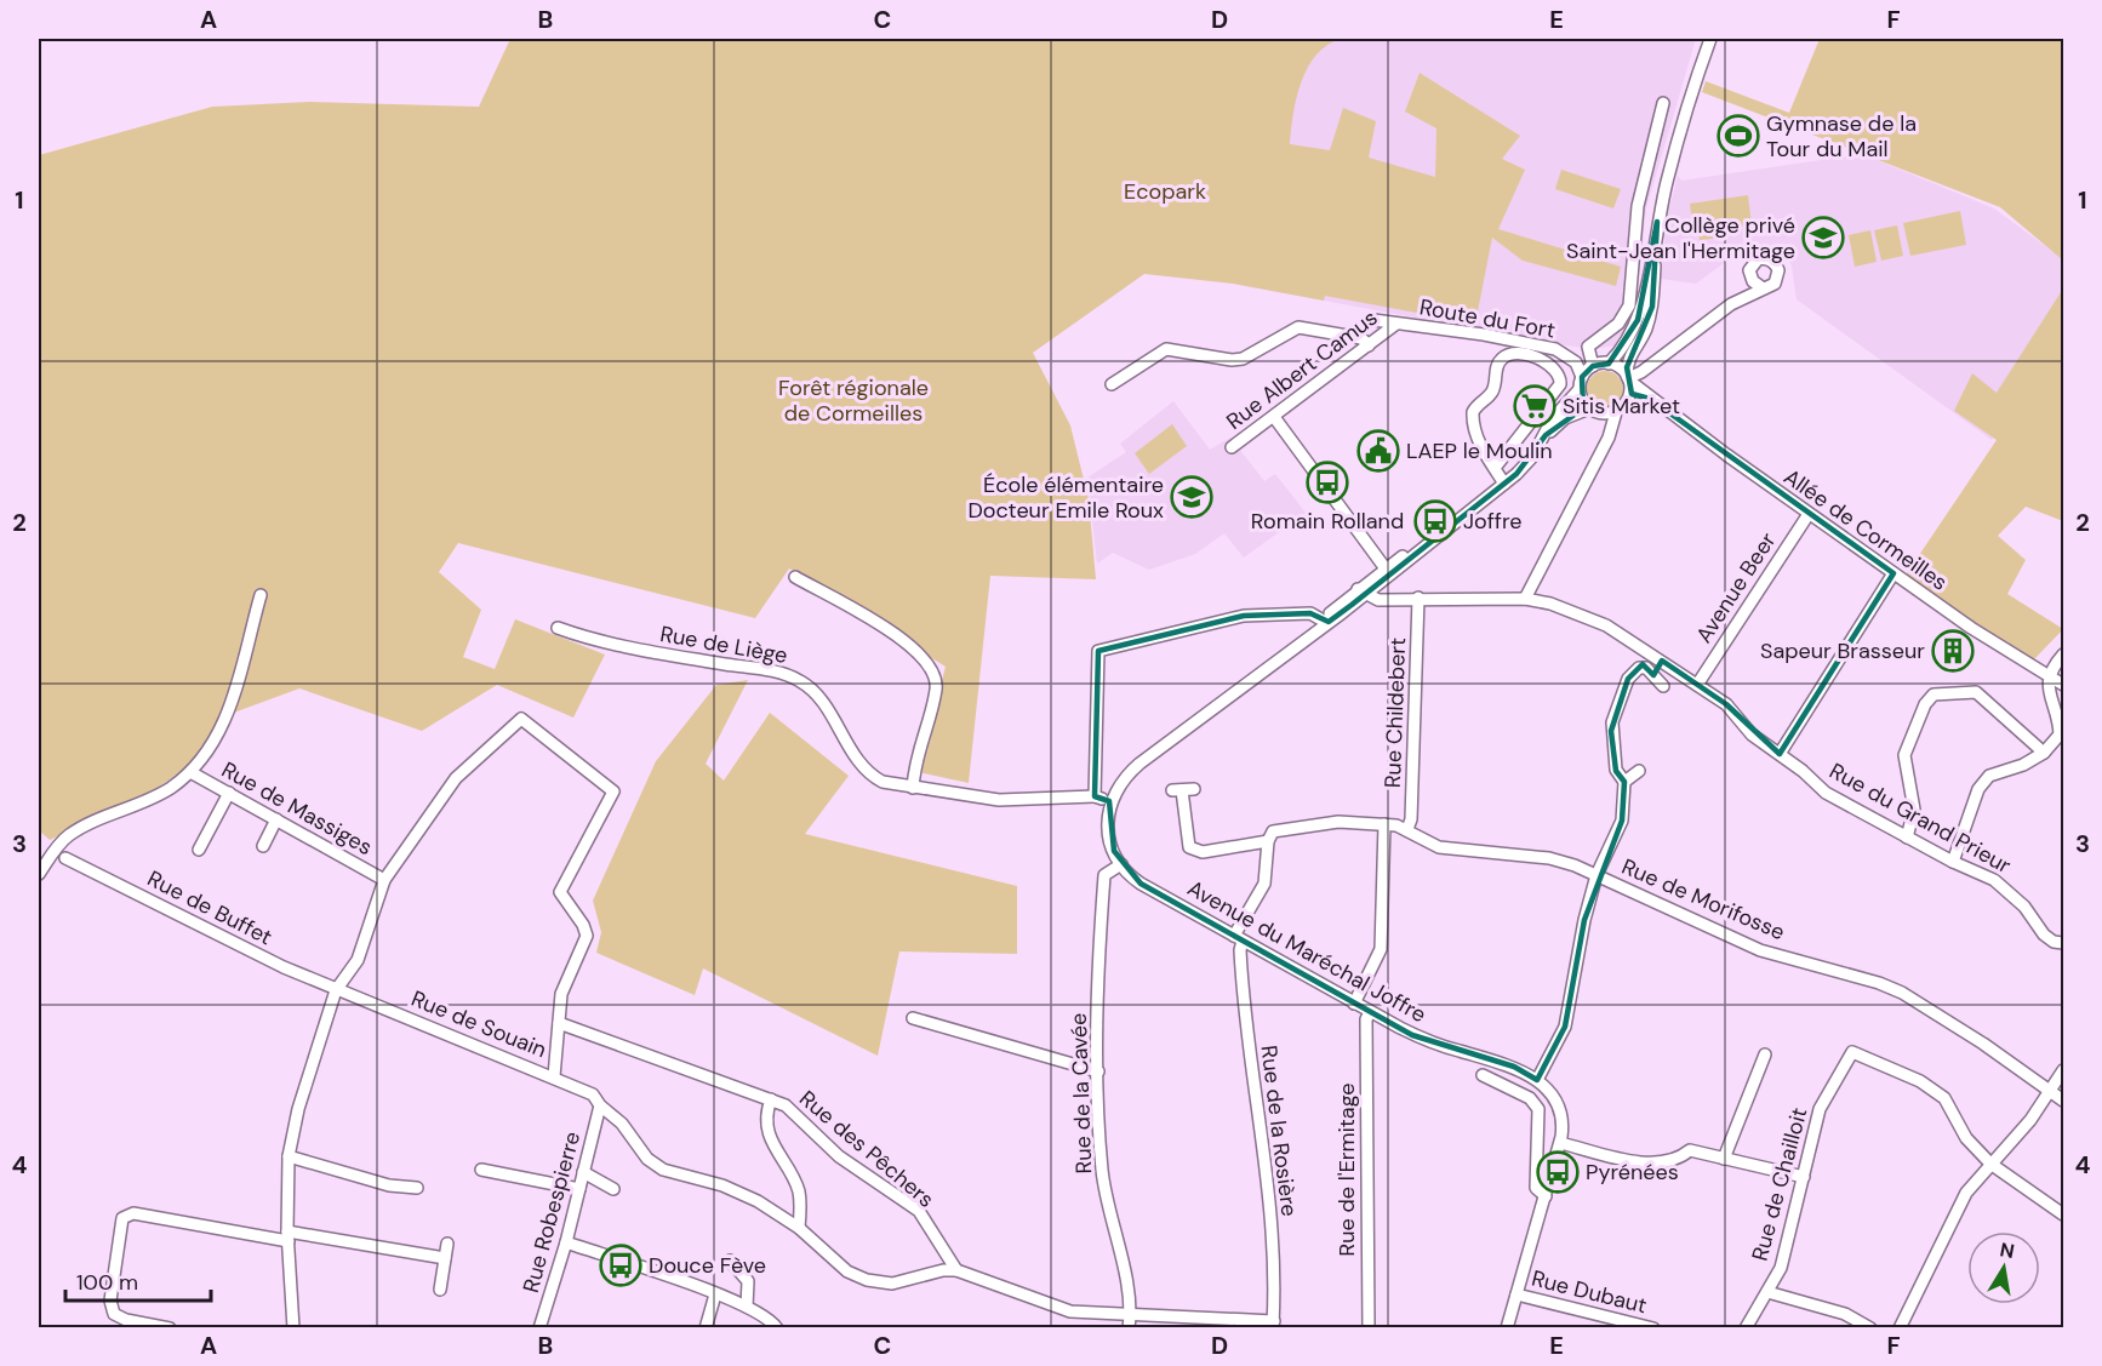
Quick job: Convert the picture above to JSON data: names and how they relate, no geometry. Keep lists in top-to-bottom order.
{
  "streets": {
    "street": [
      "Route du Fort",
      "Rue Albert Camus",
      "Allée de Cormeilles",
      "Avenue Beer",
      "Rue de Liège",
      "Rue Childebert",
      "Rue de Massiges",
      "Rue du Grand Prieur",
      "Rue de Morifosse",
      "Rue de Buffet",
      "Avenue du Maréchal Joffre",
      "Rue de Souain",
      "Rue de la Cavée",
      "Rue de la Rosière",
      "Rue des Pêchers",
      "Rue de l'Ermitage",
      "Rue de Chailloit",
      "Rue Robespierre",
      "Rue Dubaut"
    ]
  },
  "crossings": [
    ["Route du Fort", "Rue Albert Camus"],
    ["Route du Fort", "Allée de Cormeilles"],
    ["Allée de Cormeilles", "Avenue Beer"],
    ["Avenue Beer", "Rue du Grand Prieur"],
    ["Rue Childebert", "Rue du Grand Prieur"],
    ["Rue Childebert", "Rue de Morifosse"],
    ["Rue de Buffet", "Rue de Souain"],
    ["Avenue du Maréchal Joffre", "Rue de la Cavée"],
    ["Avenue du Maréchal Joffre", "Rue de la Rosière"],
    ["Avenue du Maréchal Joffre", "Rue de l'Ermitage"],
    ["Avenue du Maréchal Joffre", "Rue Dubaut"],
    ["Rue de Souain", "Rue des Pêchers"],
    ["Rue de Souain", "Rue Robespierre"]
  ],
  "parks": ["Ecopark", "Forêt régionale de Cormeilles"],
  "places": {
    "sports": ["Gymnase de la Tour du Mail"],
    "school or university": ["Collège privé Saint-Jean l'Hermitage", "École élémentaire Docteur Emile Roux"],
    "supermarket": ["Sitis Market"],
    "public building": ["LAEP le Moulin"],
    "bus stop": [
      "Romain Rolland",
      "Joffre",
      "Pyrénées",
      "Douce Fève"
    ],
    "building": ["Sapeur Brasseur"]
  },
  "scale_bar": "100 m",
  "north": "top",
  "grid": {
    "columns": [
      "A",
      "B",
      "C",
      "D",
      "E",
      "F"
    ],
    "rows": [
      "1",
      "2",
      "3",
      "4"
    ]
  }
}
